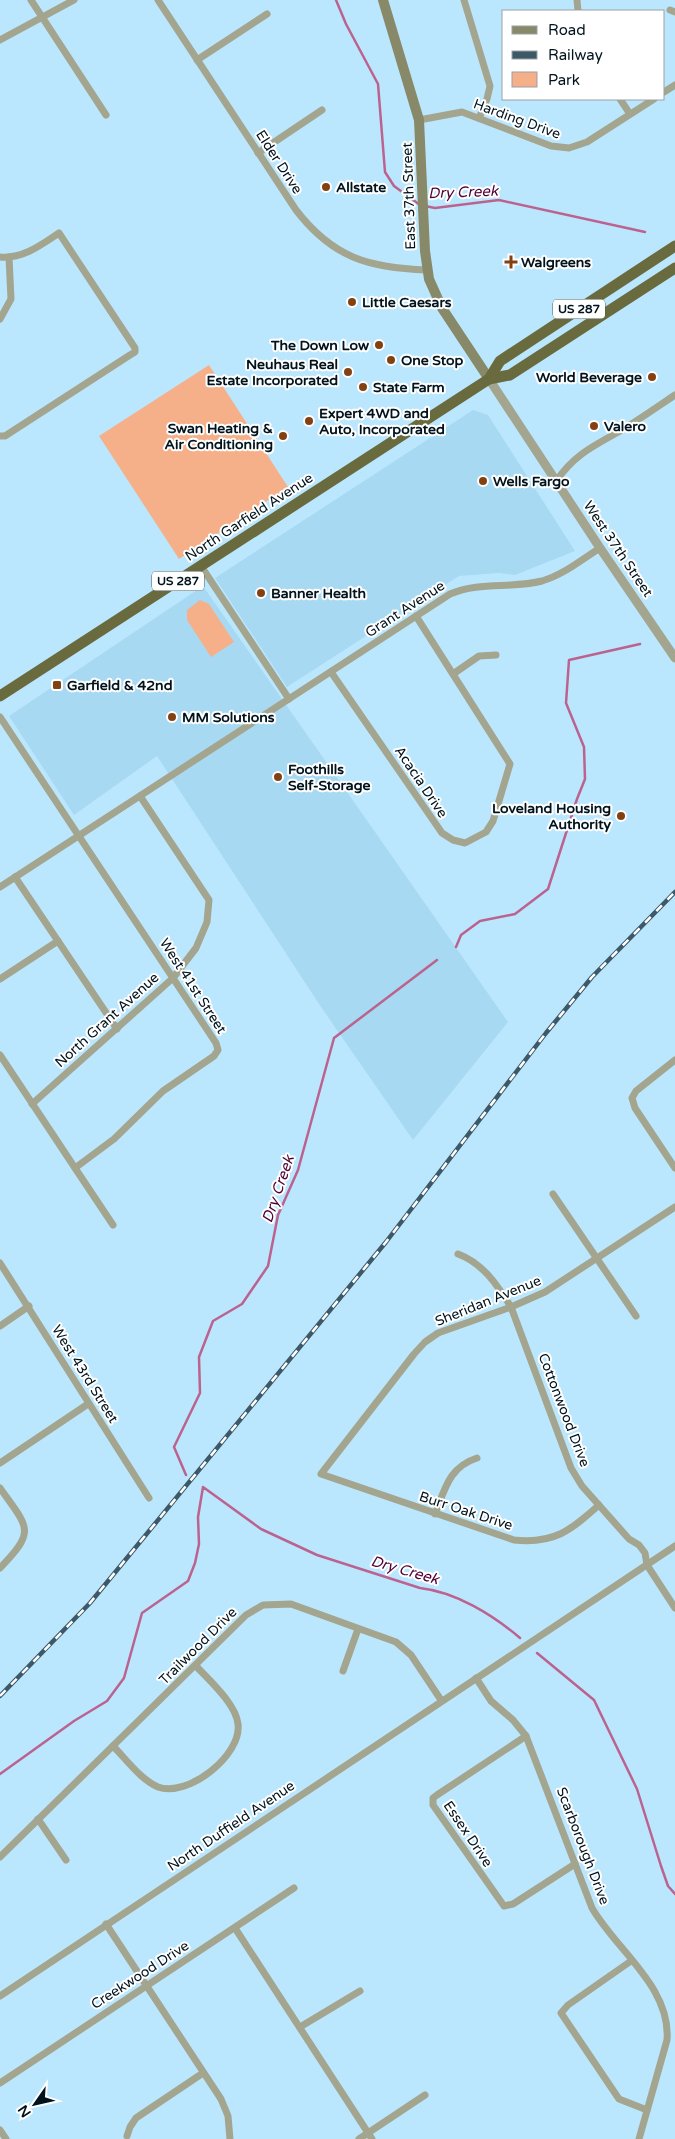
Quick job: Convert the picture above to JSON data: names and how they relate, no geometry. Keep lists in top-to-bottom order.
{
  "streets": {
    "highway": ["US 287", "North Garfield Avenue"],
    "main road": ["East 37th Street"],
    "street": [
      "Harding Drive",
      "Elder Drive",
      "West 37th Street",
      "Grant Avenue",
      "Acacia Drive",
      "West 41st Street",
      "North Grant Avenue",
      "Sheridan Avenue",
      "West 43rd Street",
      "Cottonwood Drive",
      "Burr Oak Drive",
      "Trailwood Drive",
      "North Duffield Avenue",
      "Essex Drive",
      "Scarborough Drive",
      "Creekwood Drive"
    ]
  },
  "crossings": [
    ["Harding Drive", "East 37th Street"],
    ["Elder Drive", "East 37th Street"],
    ["East 37th Street", "North Garfield Avenue"],
    ["East 37th Street", "West 37th Street"],
    ["North Garfield Avenue", "West 37th Street"],
    ["West 37th Street", "Grant Avenue"],
    ["Grant Avenue", "Acacia Drive"],
    ["West 41st Street", "North Grant Avenue"],
    ["Sheridan Avenue", "Cottonwood Drive"],
    ["Sheridan Avenue", "Burr Oak Drive"],
    ["Cottonwood Drive", "Burr Oak Drive"],
    ["Cottonwood Drive", "North Duffield Avenue"],
    ["Trailwood Drive", "North Duffield Avenue"],
    ["North Duffield Avenue", "Scarborough Drive"],
    ["Essex Drive", "Scarborough Drive"]
  ],
  "water": ["Dry Creek"],
  "places": {
    "other": [
      "Allstate",
      "Little Caesars",
      "The Down Low",
      "One Stop",
      "Neuhaus Real Estate Incorporated",
      "World Beverage",
      "State Farm",
      "Expert 4WD and Auto, Incorporated",
      "Valero",
      "Swan Heating & Air Conditioning",
      "Wells Fargo",
      "Banner Health",
      "MM Solutions",
      "Foothills Self-Storage",
      "Loveland Housing Authority"
    ],
    "health": ["Walgreens"],
    "transit": ["Garfield & 42nd"]
  },
  "legend": ["Road", "Railway", "Park"],
  "north": "bottom left"
}
